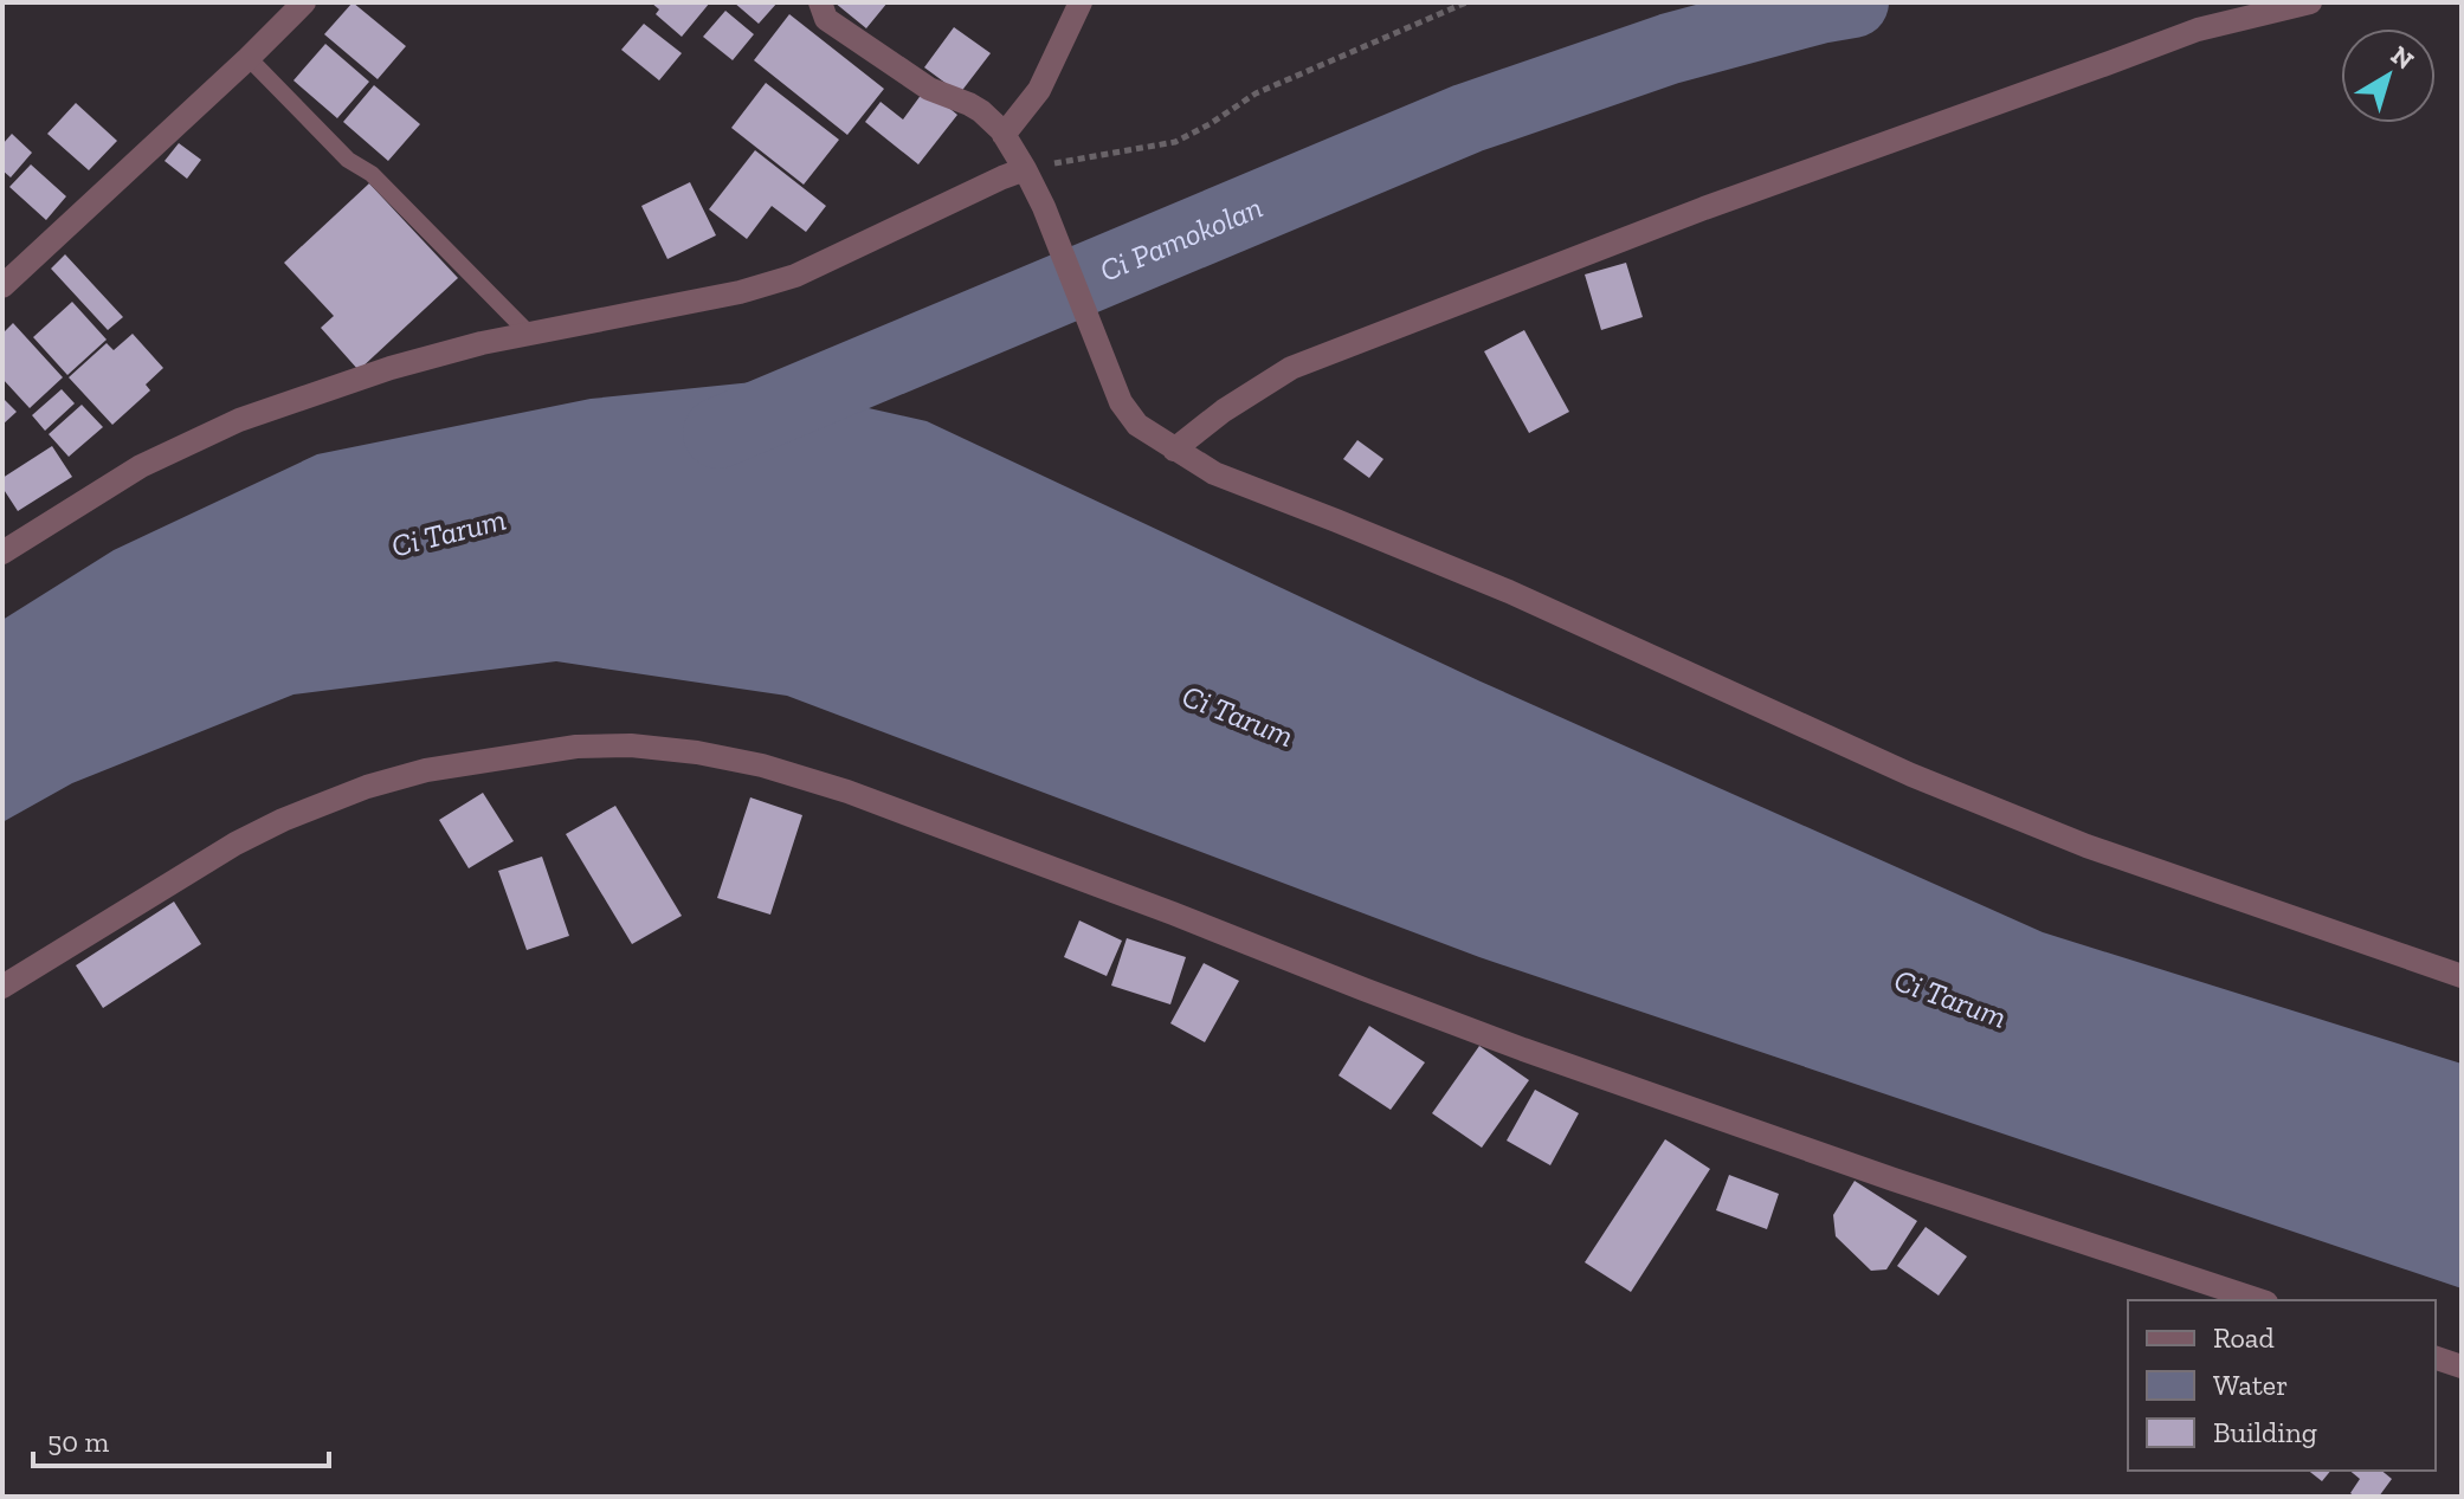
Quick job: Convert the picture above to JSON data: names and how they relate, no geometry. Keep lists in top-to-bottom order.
{
  "water": ["Ci Pamokolan", "Ci Tarum"],
  "legend": ["Road", "Water", "Building"],
  "scale_bar": "50 m",
  "north": "top right"
}
